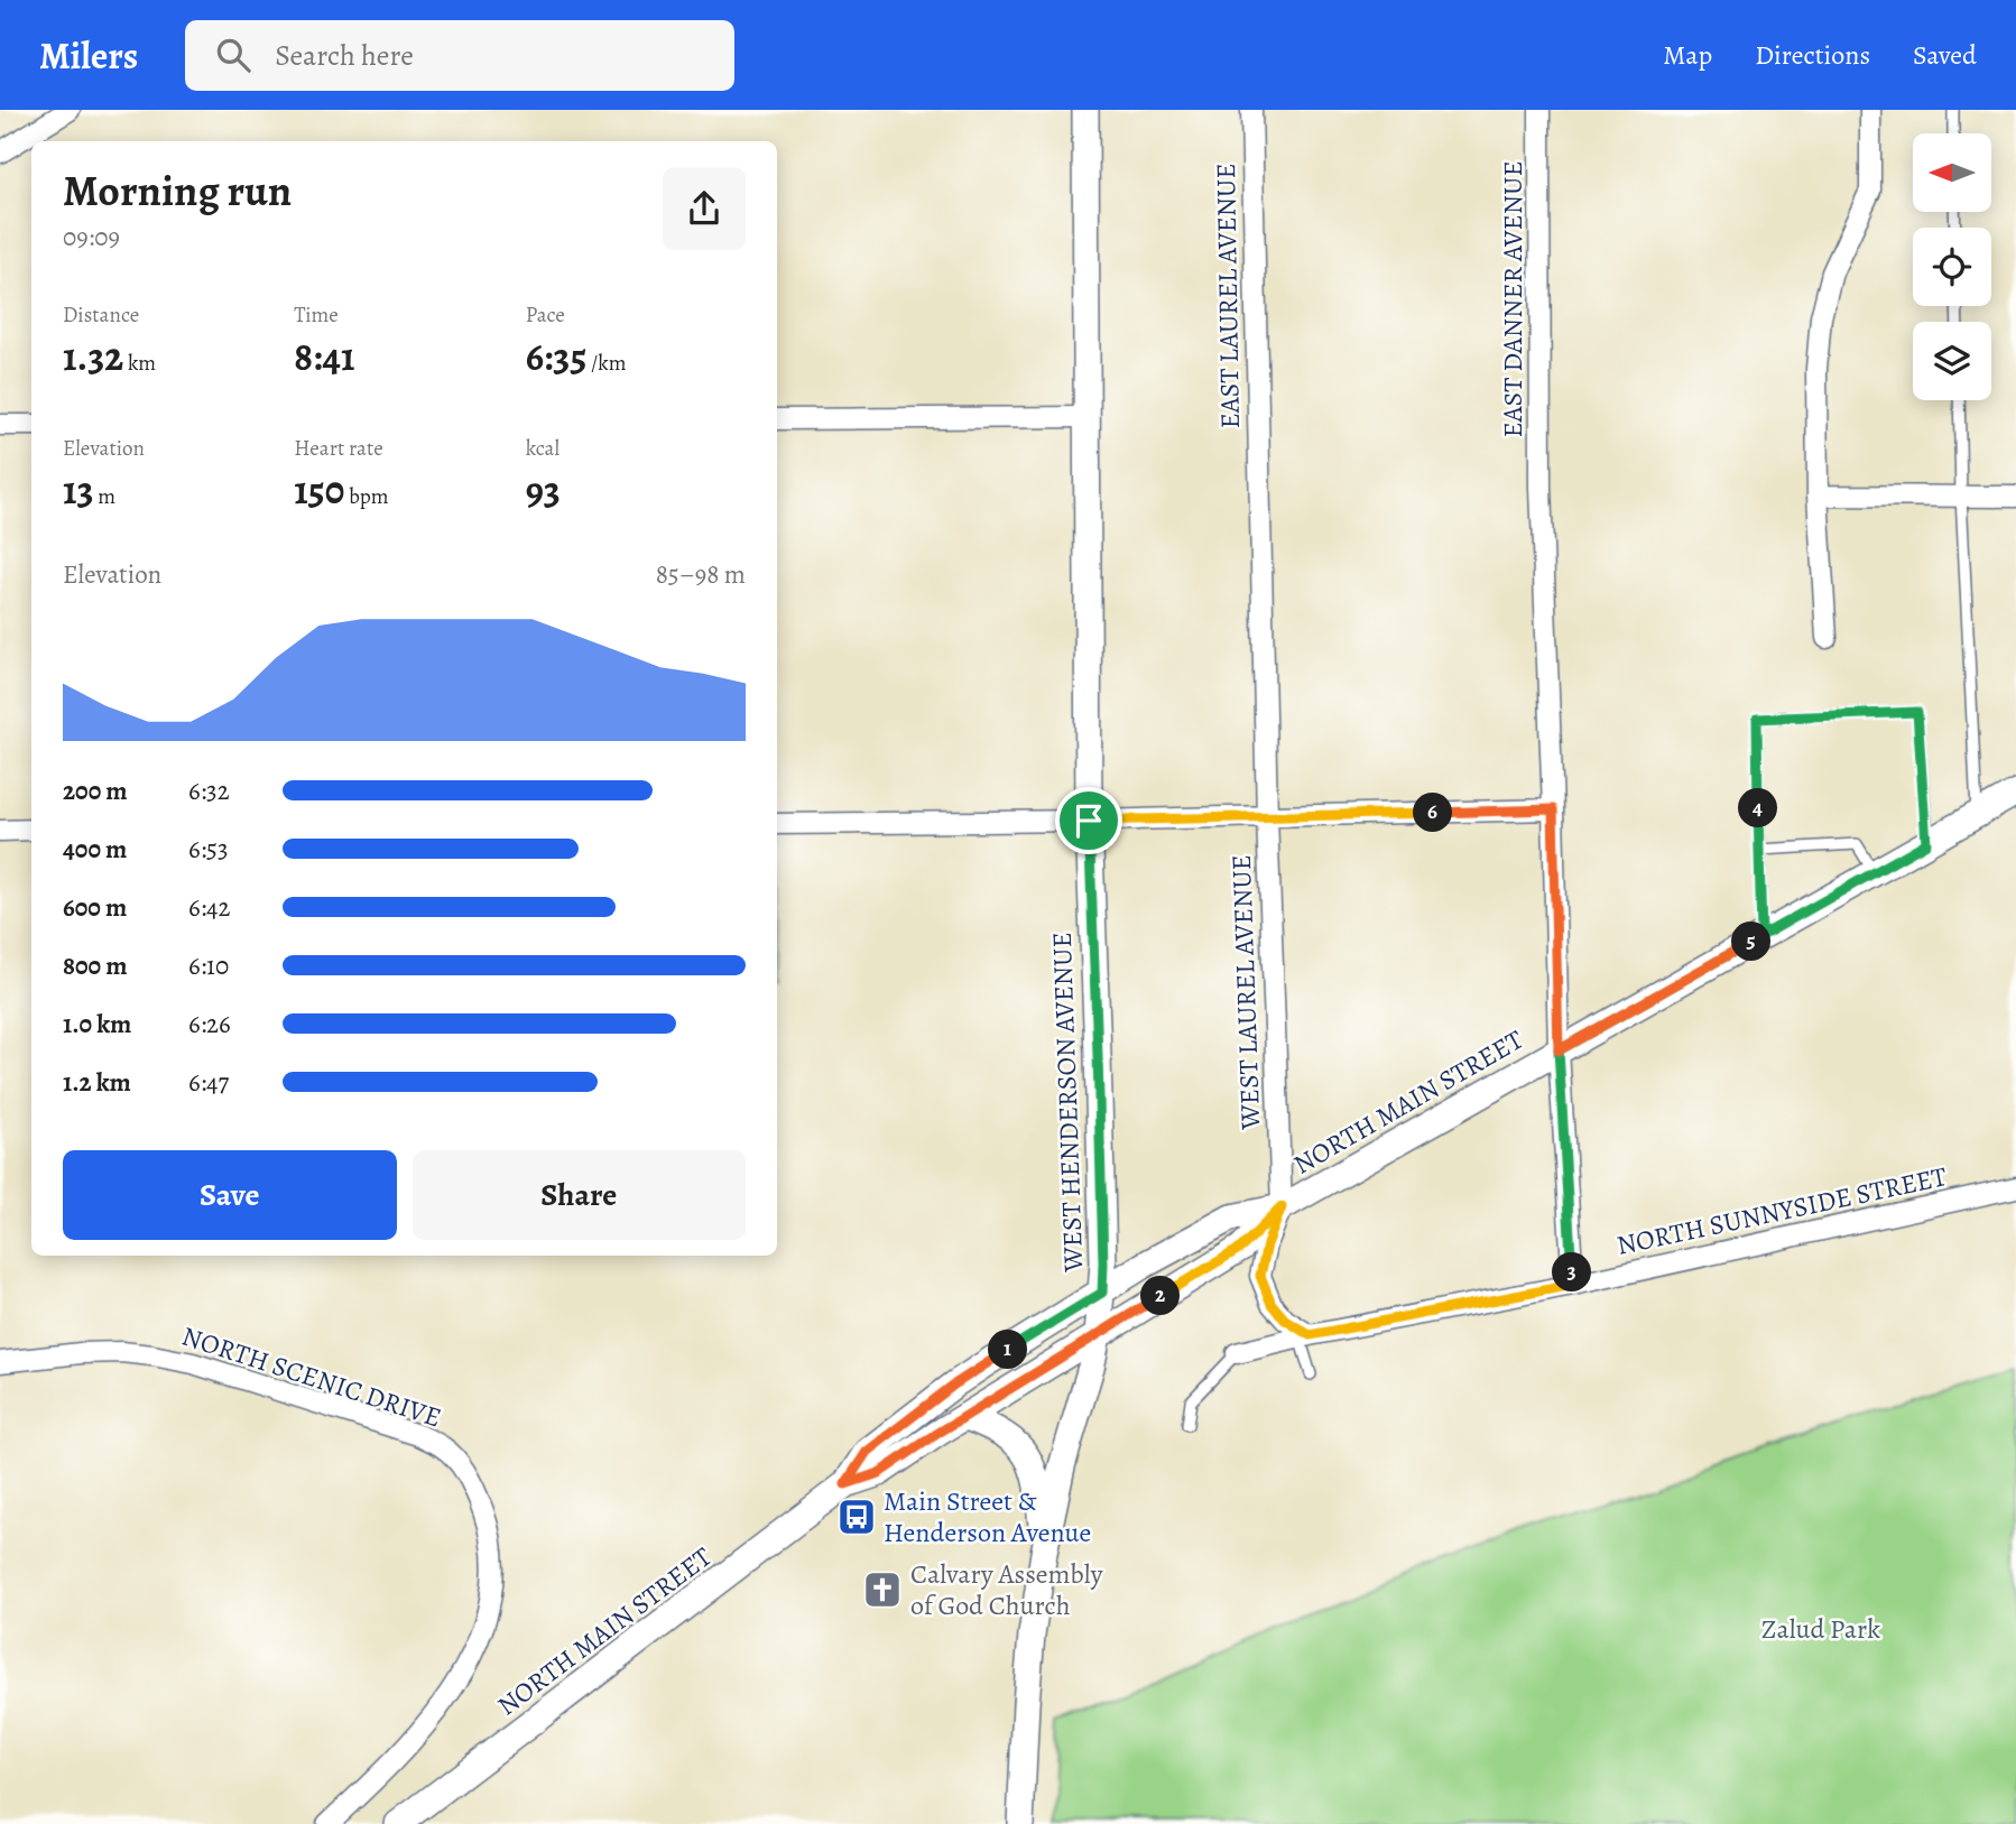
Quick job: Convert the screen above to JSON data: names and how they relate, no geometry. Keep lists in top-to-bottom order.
{
  "streets": {
    "main road": ["WEST HENDERSON AVENUE", "NORTH MAIN STREET"],
    "street": [
      "EAST LAUREL AVENUE",
      "EAST DANNER AVENUE",
      "WEST LAUREL AVENUE",
      "NORTH SUNNYSIDE STREET",
      "NORTH SCENIC DRIVE"
    ]
  },
  "crossings": [
    ["EAST LAUREL AVENUE", "WEST LAUREL AVENUE"],
    ["EAST DANNER AVENUE", "NORTH MAIN STREET"],
    ["EAST DANNER AVENUE", "NORTH SUNNYSIDE STREET"],
    ["WEST LAUREL AVENUE", "NORTH MAIN STREET"],
    ["WEST LAUREL AVENUE", "NORTH SUNNYSIDE STREET"],
    ["WEST HENDERSON AVENUE", "NORTH MAIN STREET"]
  ],
  "parks": ["Zalud Park"],
  "places": {
    "bus stop": ["Main Street & Henderson Avenue"],
    "church": ["Calvary Assembly of God Church"]
  },
  "north": "left",
  "page": {
    "header": "Milers",
    "search": "Search here",
    "nav": ["Map", "Directions", "Saved"],
    "heading": ["Morning run", "09:09"],
    "stats": [
      ["Distance", "1.32 km"],
      ["Time", "8:41"],
      ["Pace", "6:35 /km"],
      ["Elevation", "13 m"],
      ["Heart rate", "150 bpm"],
      ["kcal", "93"]
    ],
    "chart": ["Elevation", "85–98 m"],
    "list": [
      {
        "name": "200 m",
        "note": "6:32"
      },
      {
        "name": "400 m",
        "note": "6:53"
      },
      {
        "name": "600 m",
        "note": "6:42"
      },
      {
        "name": "800 m",
        "note": "6:10"
      },
      {
        "name": "1.0 km",
        "note": "6:26"
      },
      {
        "name": "1.2 km",
        "note": "6:47"
      }
    ],
    "pins": [
      "4",
      "6",
      "5",
      "3",
      "2",
      "1"
    ],
    "buttons": ["Save", "Share"]
  }
}
